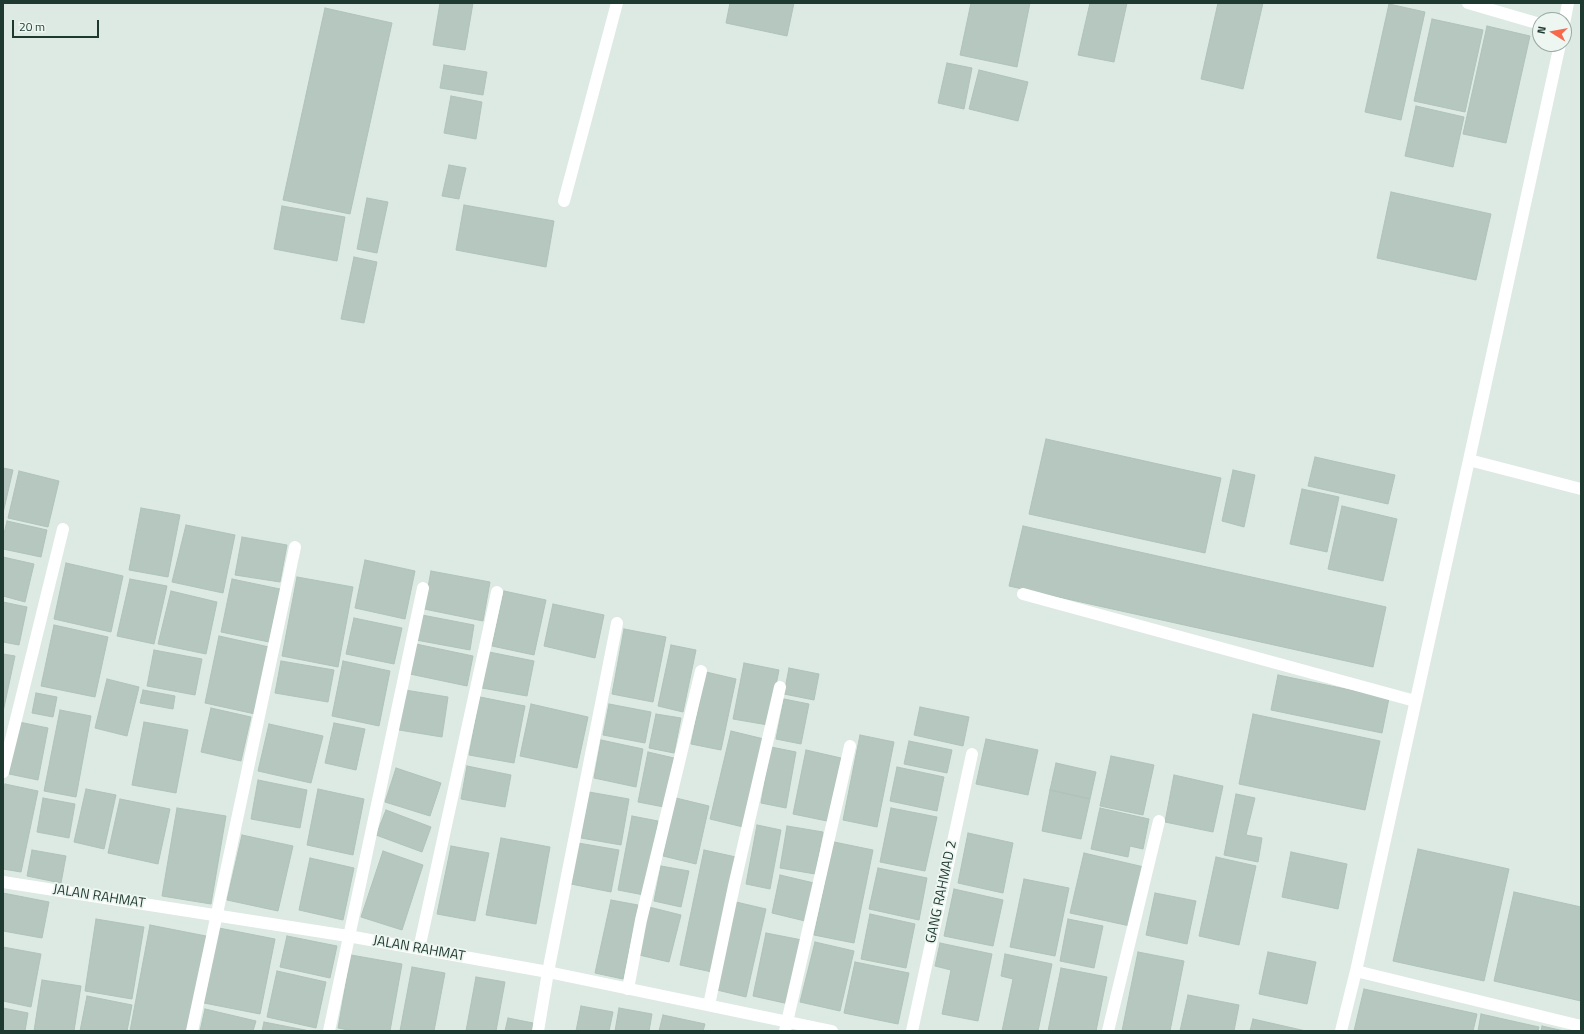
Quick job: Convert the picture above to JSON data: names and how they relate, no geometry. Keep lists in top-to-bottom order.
{
  "streets": {
    "street": ["GANG RAHMAD 2", "JALAN RAHMAT"]
  },
  "scale_bar": "20 m",
  "north": "left"
}
